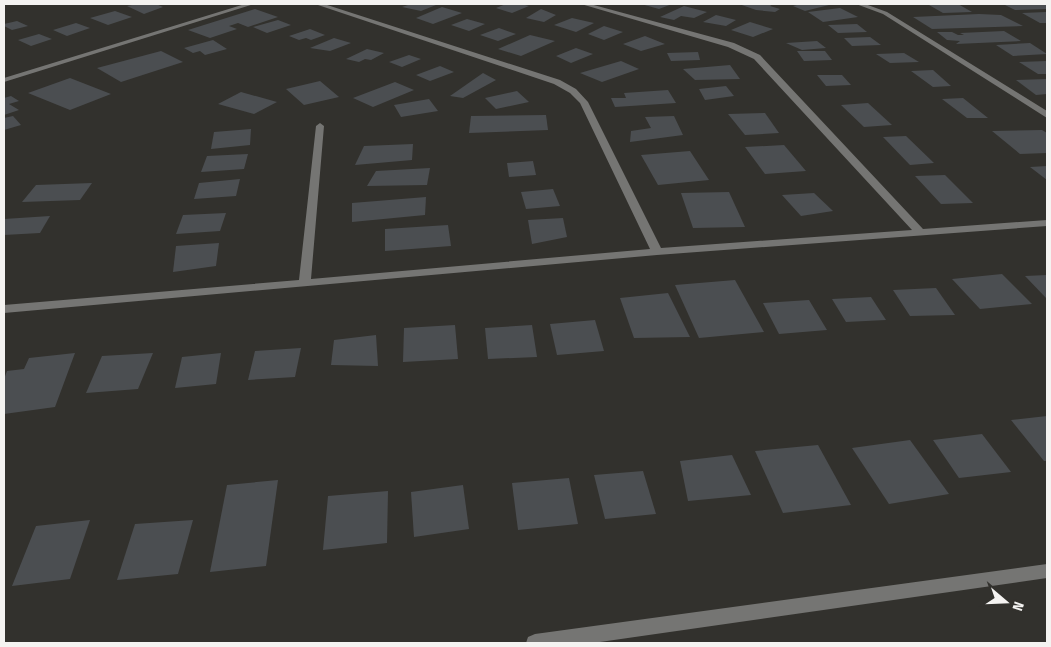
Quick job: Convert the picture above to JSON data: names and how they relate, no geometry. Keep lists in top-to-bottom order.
{
  "north": "right"
}
